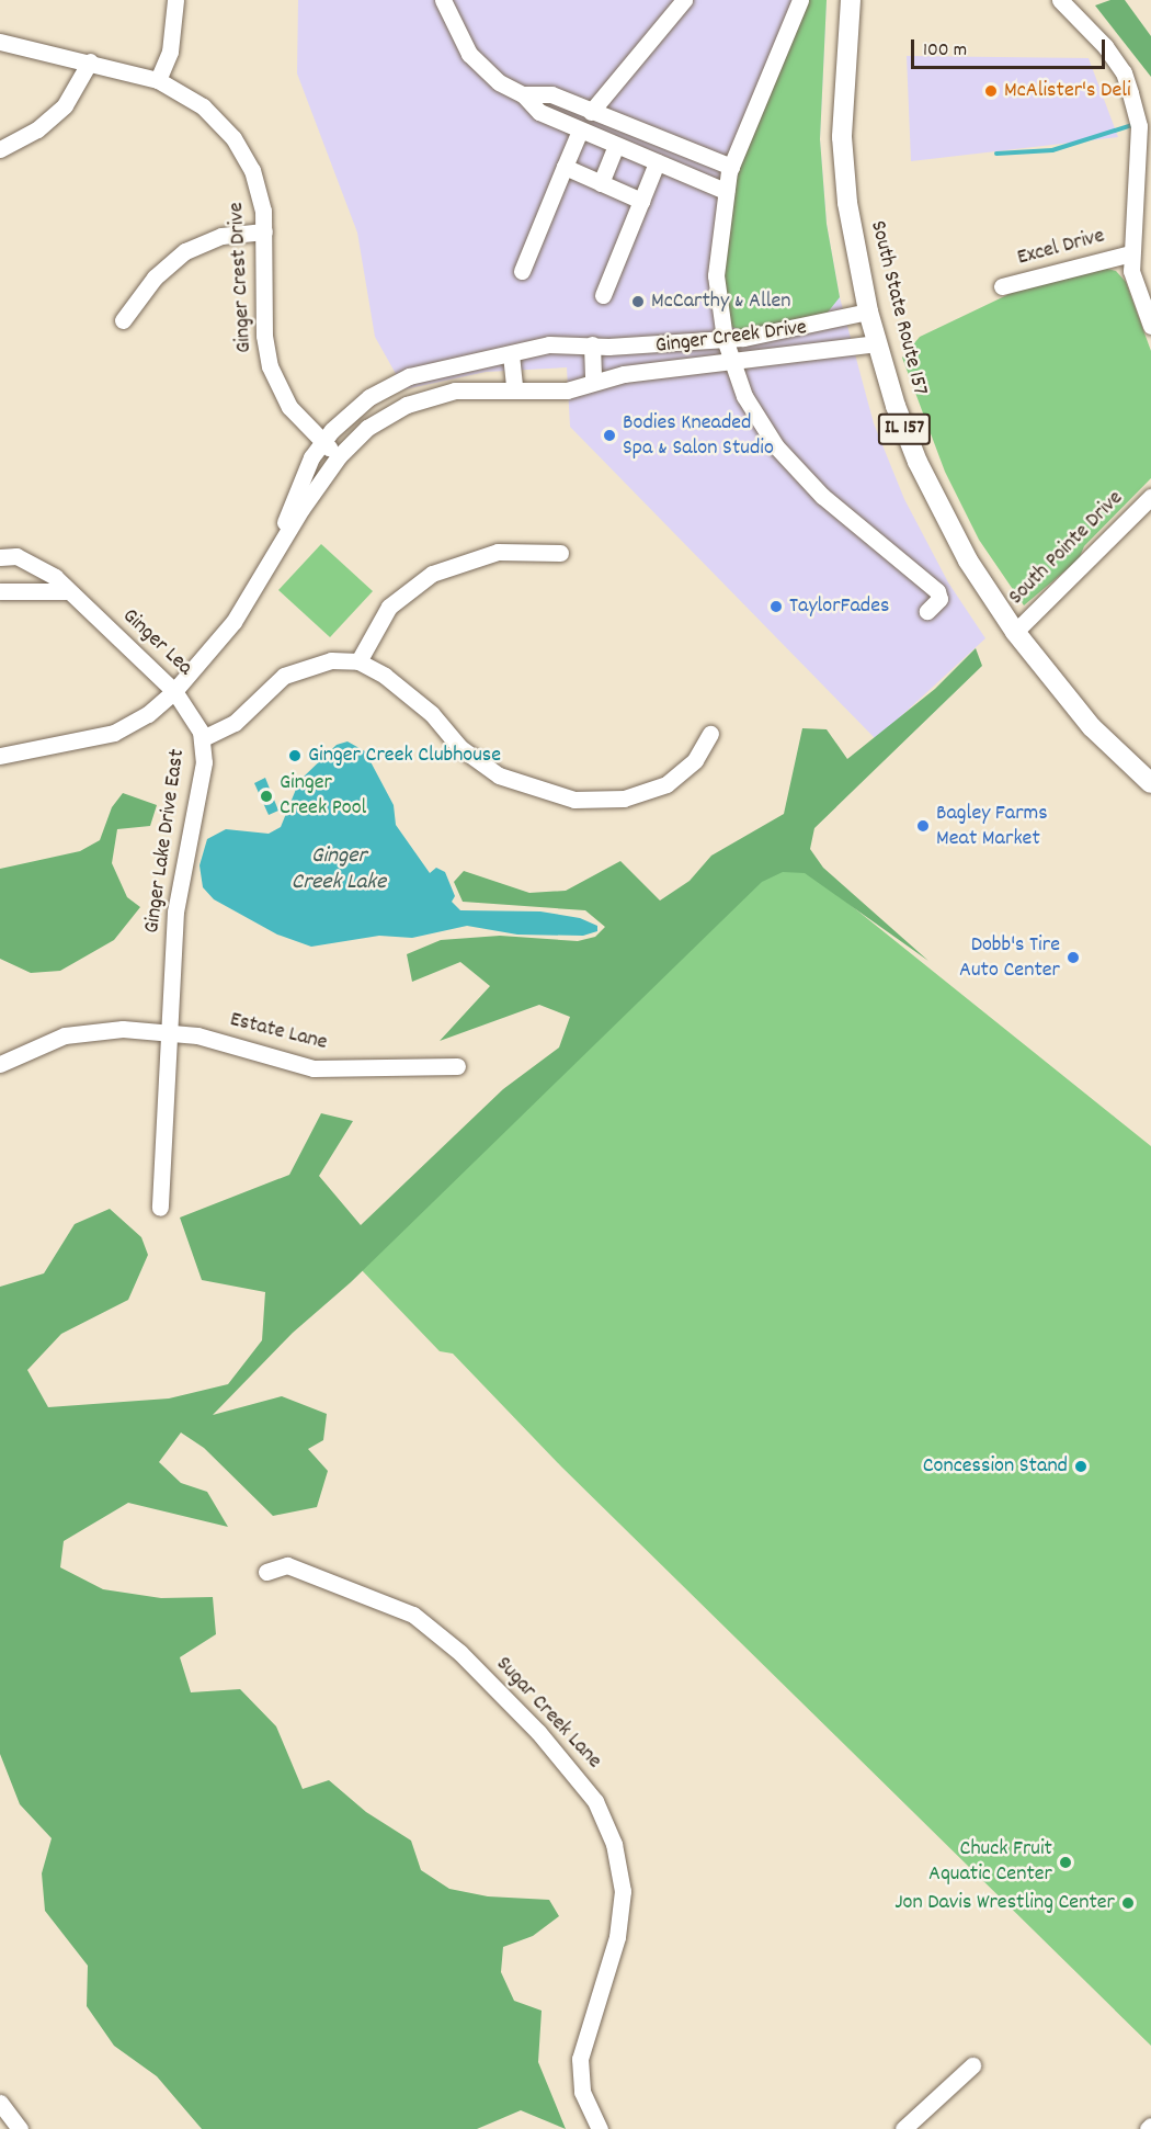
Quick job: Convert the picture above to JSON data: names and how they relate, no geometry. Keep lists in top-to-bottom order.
{
  "streets": {
    "main road": ["South State Route 157", "IL 157"],
    "street": [
      "Excel Drive",
      "Ginger Crest Drive",
      "Ginger Creek Drive",
      "South Pointe Drive",
      "Ginger Lea",
      "Ginger Lake Drive East",
      "Estate Lane",
      "Sugar Creek Lane"
    ]
  },
  "crossings": [
    ["Ginger Crest Drive", "Ginger Creek Drive"],
    ["South State Route 157", "Ginger Creek Drive"],
    ["South State Route 157", "South Pointe Drive"],
    ["Ginger Creek Drive", "Ginger Lea"],
    ["Ginger Lea", "Ginger Lake Drive East"],
    ["Ginger Lake Drive East", "Estate Lane"]
  ],
  "water": ["Ginger Creek Lake"],
  "places": [
    "McAlister's Deli",
    "McCarthy & Allen",
    "Bodies Kneaded Spa & Salon Studio",
    "TaylorFades",
    "Ginger Creek Clubhouse",
    "Ginger Creek Pool",
    "Bagley Farms Meat Market",
    "Dobb's Tire Auto Center",
    "Concession Stand",
    "Chuck Fruit Aquatic Center",
    "Jon Davis Wrestling Center"
  ],
  "scale_bar": "100 m"
}
